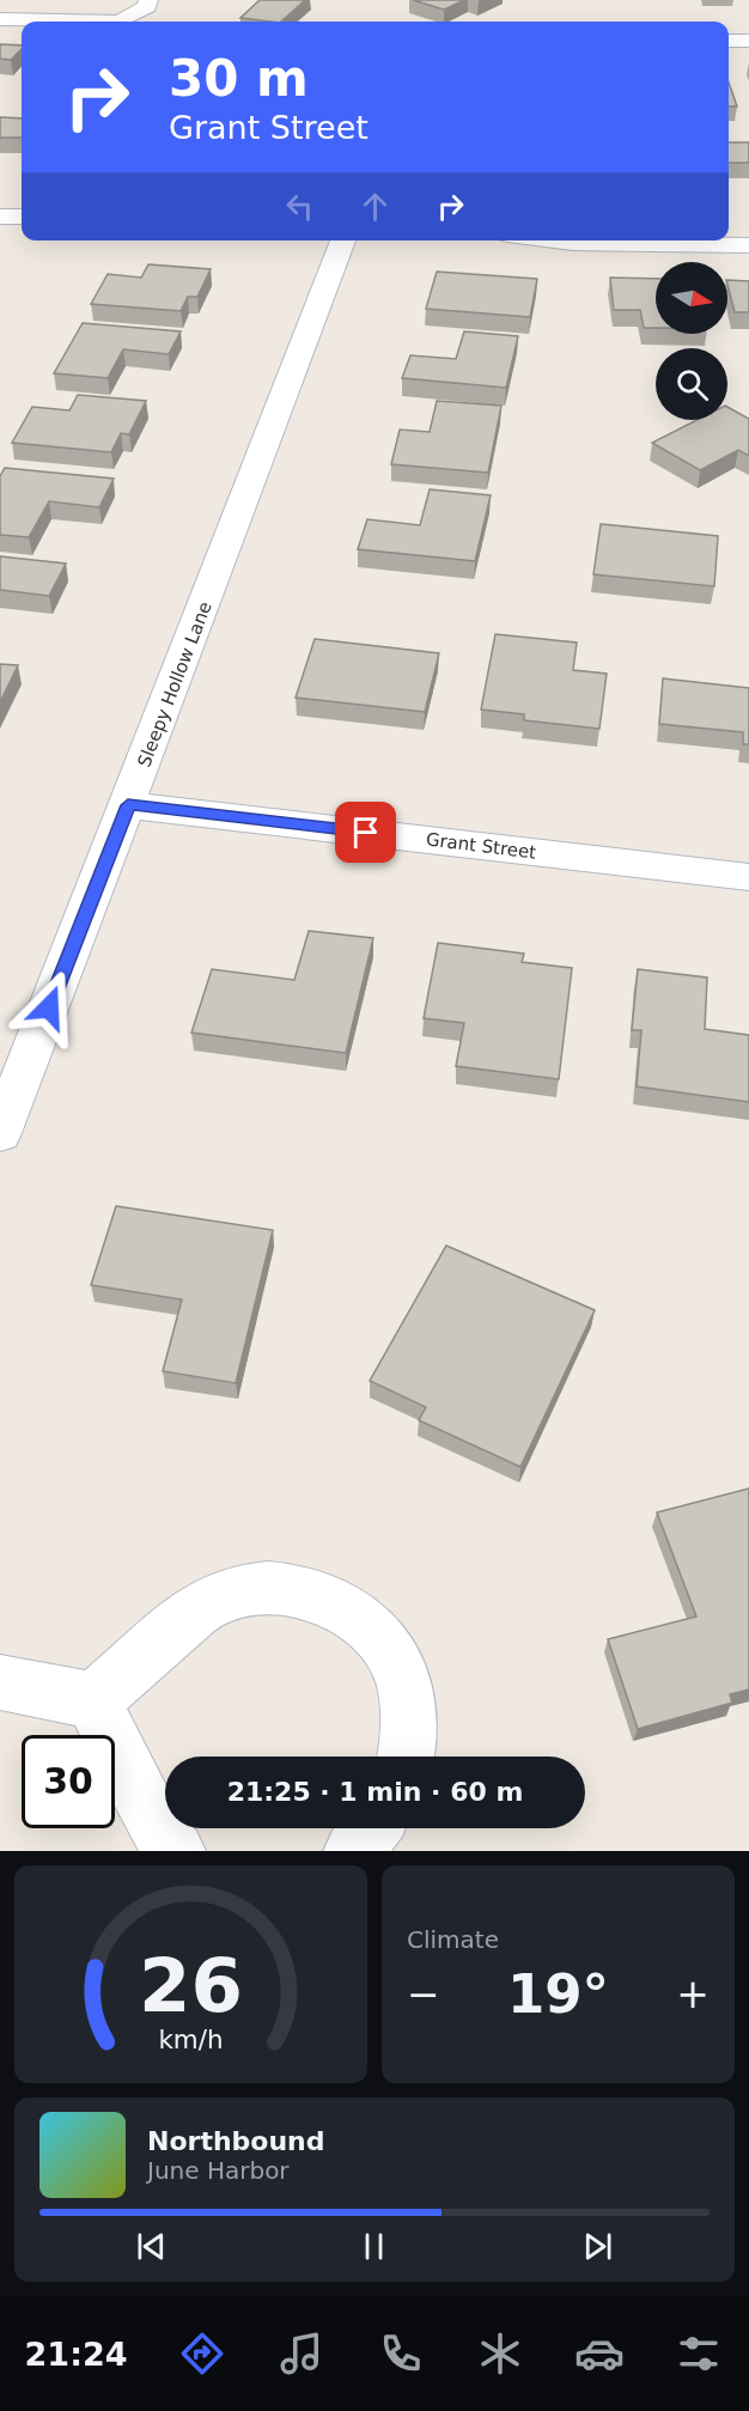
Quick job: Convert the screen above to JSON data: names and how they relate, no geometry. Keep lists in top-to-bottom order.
{
  "streets": {
    "street": ["Sleepy Hollow Lane", "Grant Street"]
  },
  "crossings": [
    ["Sleepy Hollow Lane", "Grant Street"]
  ],
  "north": "right",
  "page": {
    "turn": ["30 m", "Grant Street"],
    "limit": "30",
    "trip": "21:25 · 1 min · 60 m",
    "tile": "Climate",
    "heat": ["−", "19°", "+"],
    "song": ["Northbound", "June Harbor"],
    "tabs": "21:24",
    "gauge": ["26", "km/h"]
  }
}
